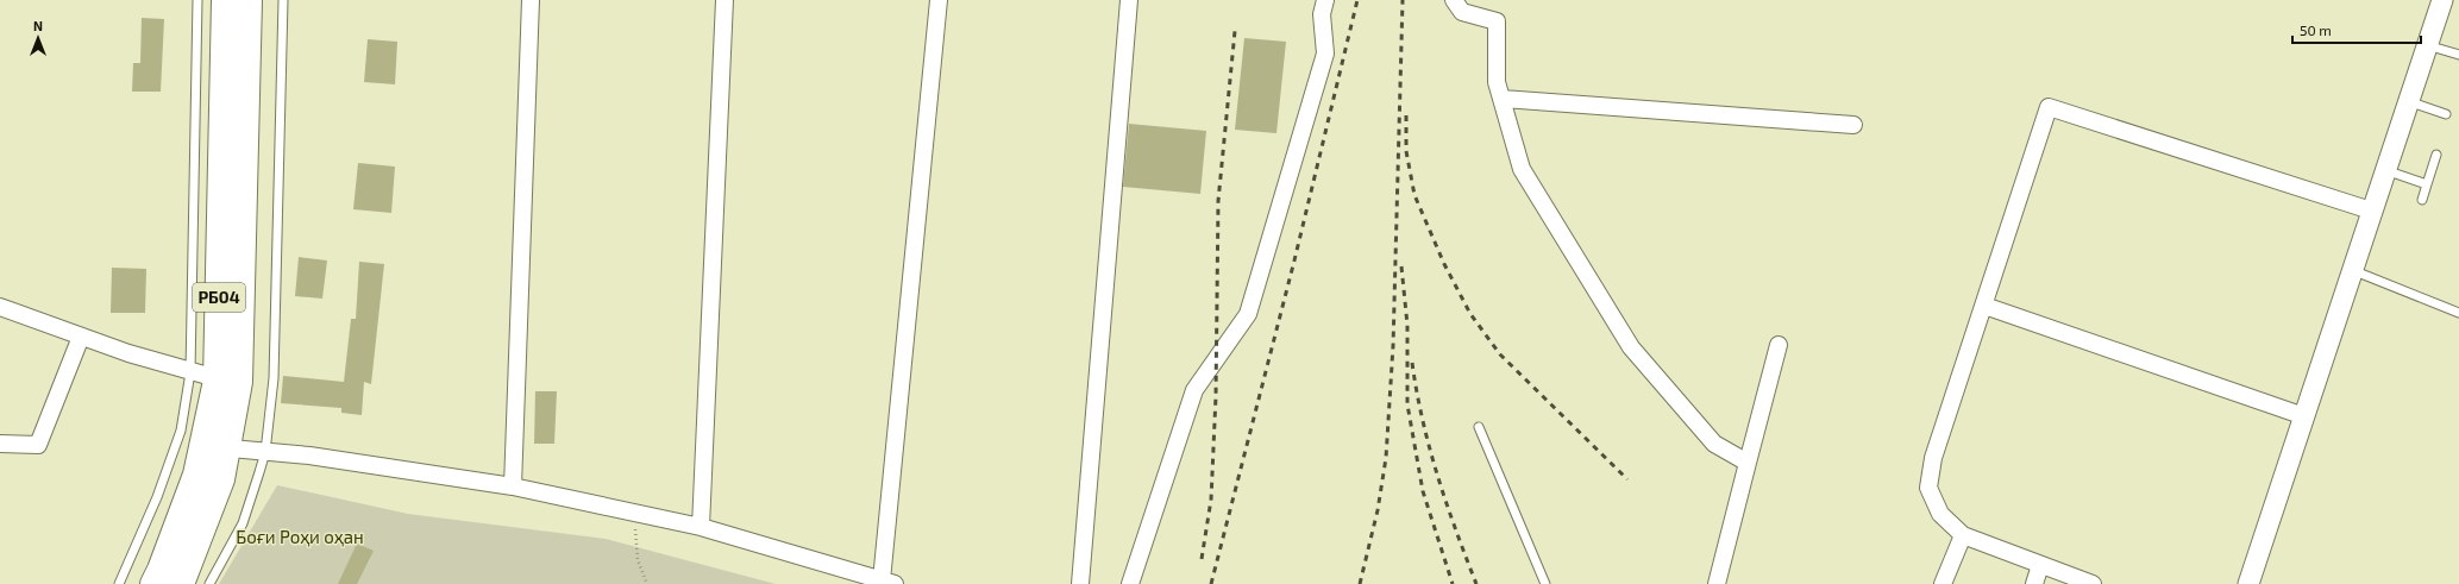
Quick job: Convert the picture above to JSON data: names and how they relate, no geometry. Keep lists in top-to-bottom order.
{
  "streets": {
    "main road": ["РБ04"]
  },
  "parks": ["Боғи Роҳи оҳан"],
  "scale_bar": "50 m",
  "north": "top"
}
